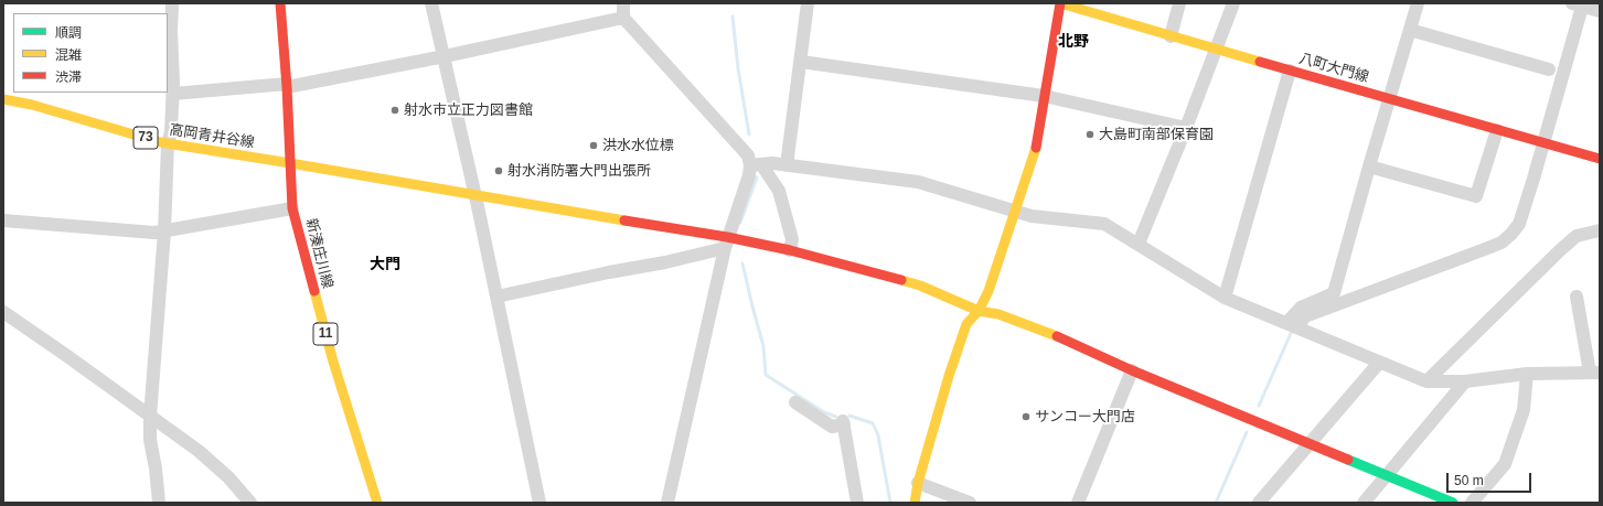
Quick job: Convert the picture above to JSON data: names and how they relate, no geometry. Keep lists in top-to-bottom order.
{
  "streets": {
    "street": [
      "八町大門線",
      "高岡青井谷線",
      "73",
      "新湊庄川線",
      "11"
    ]
  },
  "crossings": [
    ["高岡青井谷線", "新湊庄川線"]
  ],
  "districts": ["北野", "大門"],
  "places": [
    "射水市立正力図書館",
    "大島町南部保育園",
    "洪水水位標",
    "射水消防署大門出張所",
    "サンコー大門店"
  ],
  "legend": ["順調", "混雑", "渋滞"],
  "scale_bar": "50 m"
}
